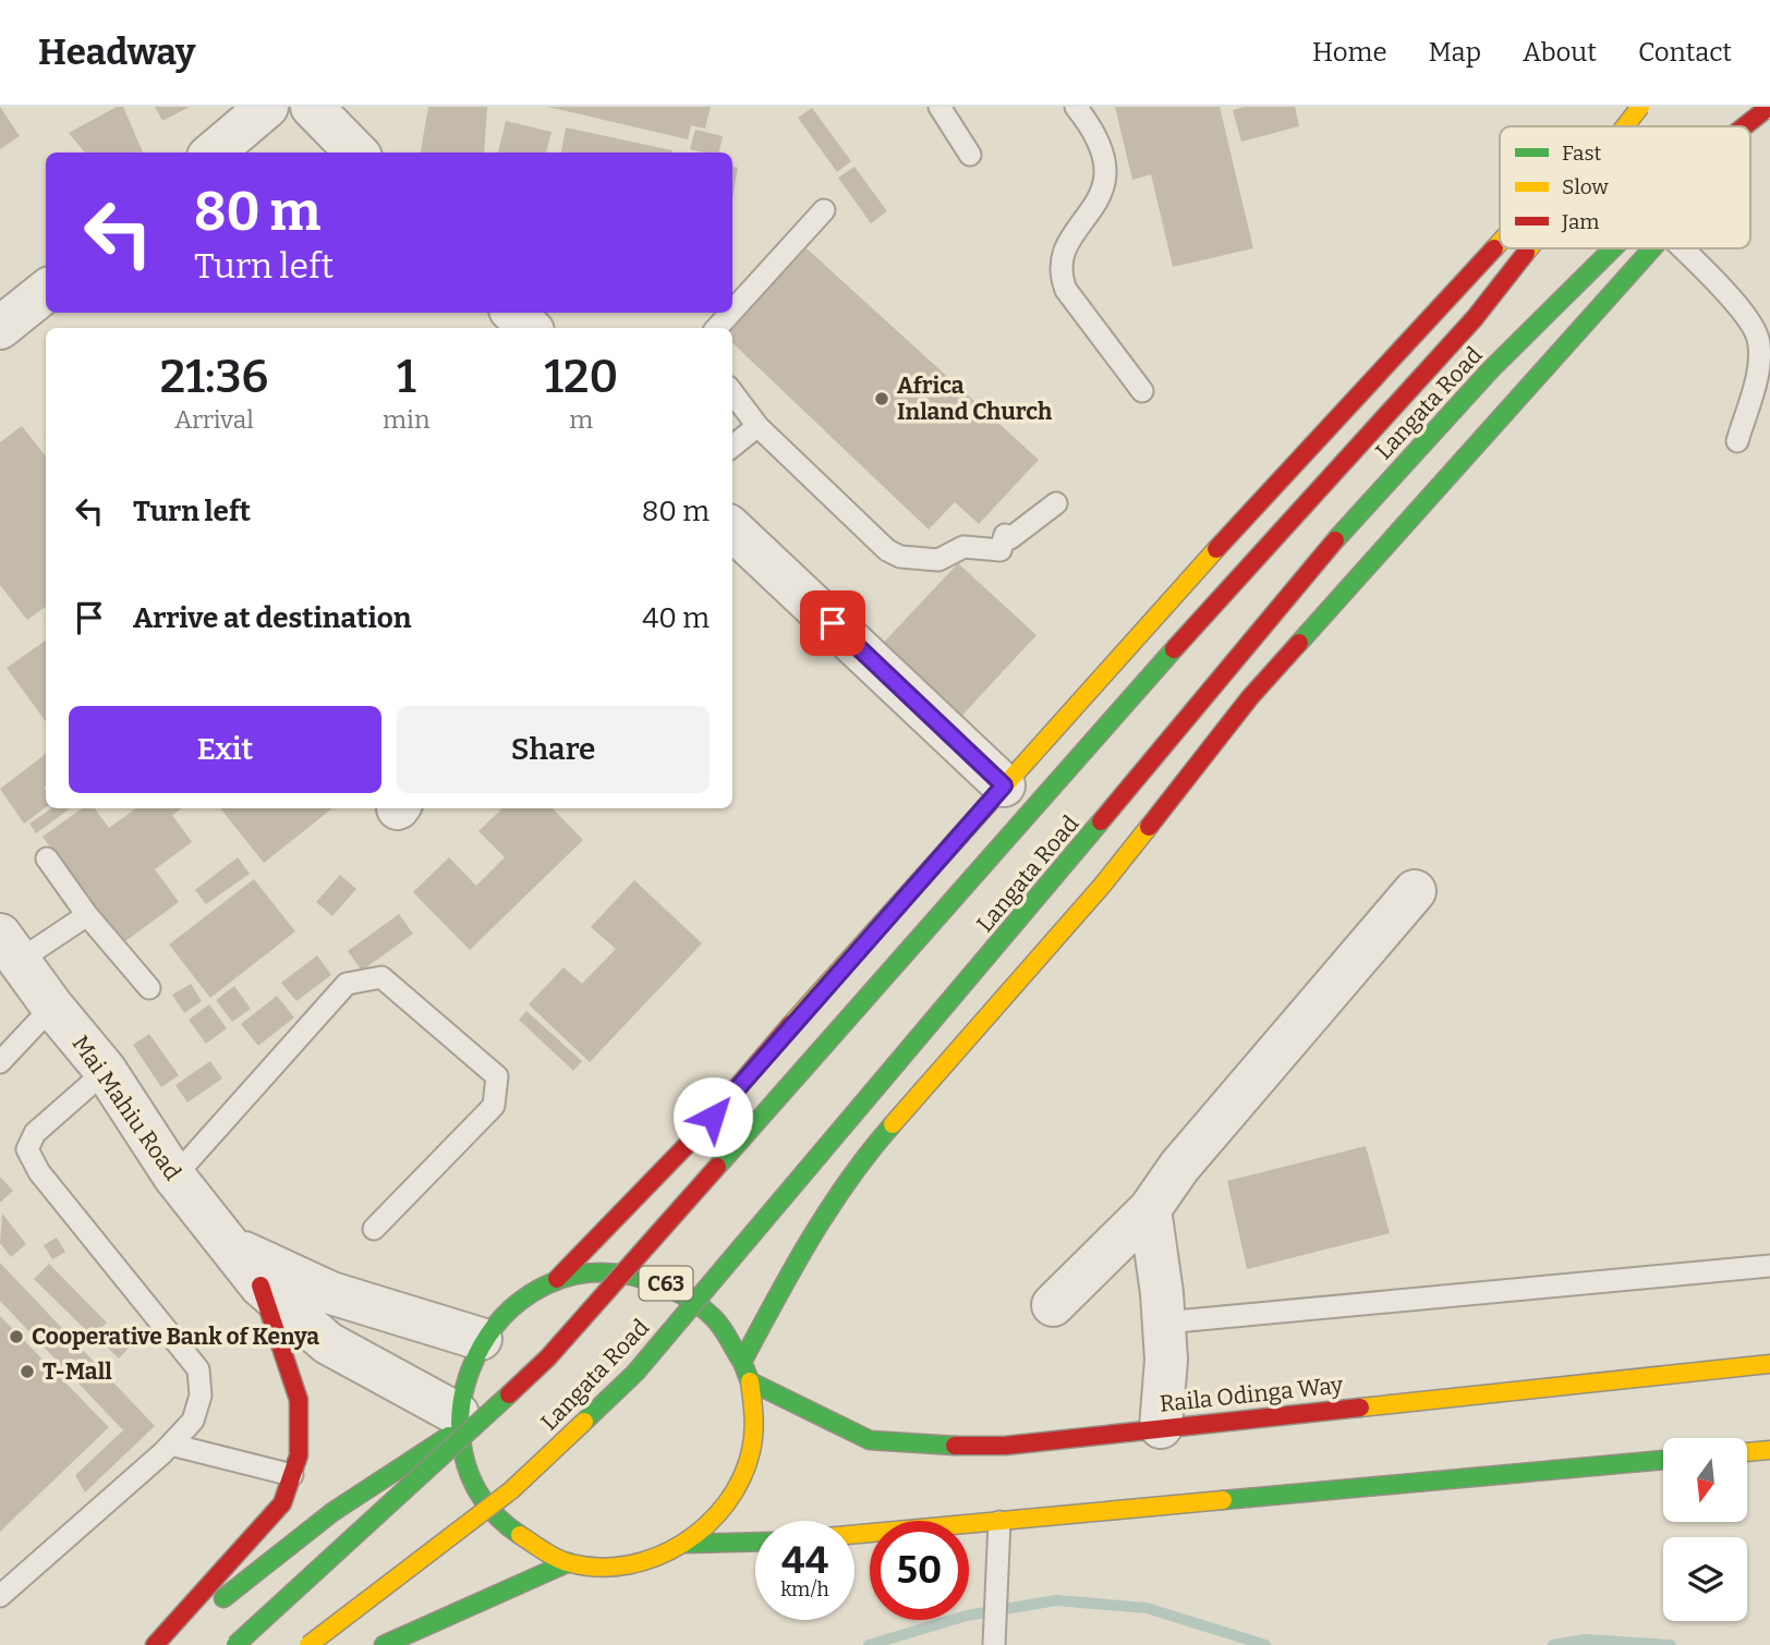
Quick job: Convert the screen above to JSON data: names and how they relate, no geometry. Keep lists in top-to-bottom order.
{
  "streets": {
    "main road": ["Langata Road", "C63", "Raila Odinga Way"],
    "street": ["Mai Mahiu Road"]
  },
  "crossings": [
    ["Langata Road", "C63"],
    ["Mai Mahiu Road", "C63"],
    ["C63", "Raila Odinga Way"]
  ],
  "places": ["Africa Inland Church", "Cooperative Bank of Kenya", "T-Mall"],
  "legend": ["Fast", "Slow", "Jam"],
  "north": "bottom",
  "page": {
    "header": "Headway",
    "nav": [
      "Home",
      "Map",
      "About",
      "Contact"
    ],
    "turn": ["80 m", "Turn left"],
    "eta": [
      "21:36",
      "Arrival",
      "1",
      "min",
      "120",
      "m"
    ],
    "list": [
      {
        "name": "Turn left",
        "value": "80 m"
      },
      {
        "name": "Arrive at destination",
        "value": "40 m"
      }
    ],
    "buttons": ["Exit", "Share"],
    "speed": "44 km/h",
    "limit": "50"
  }
}
